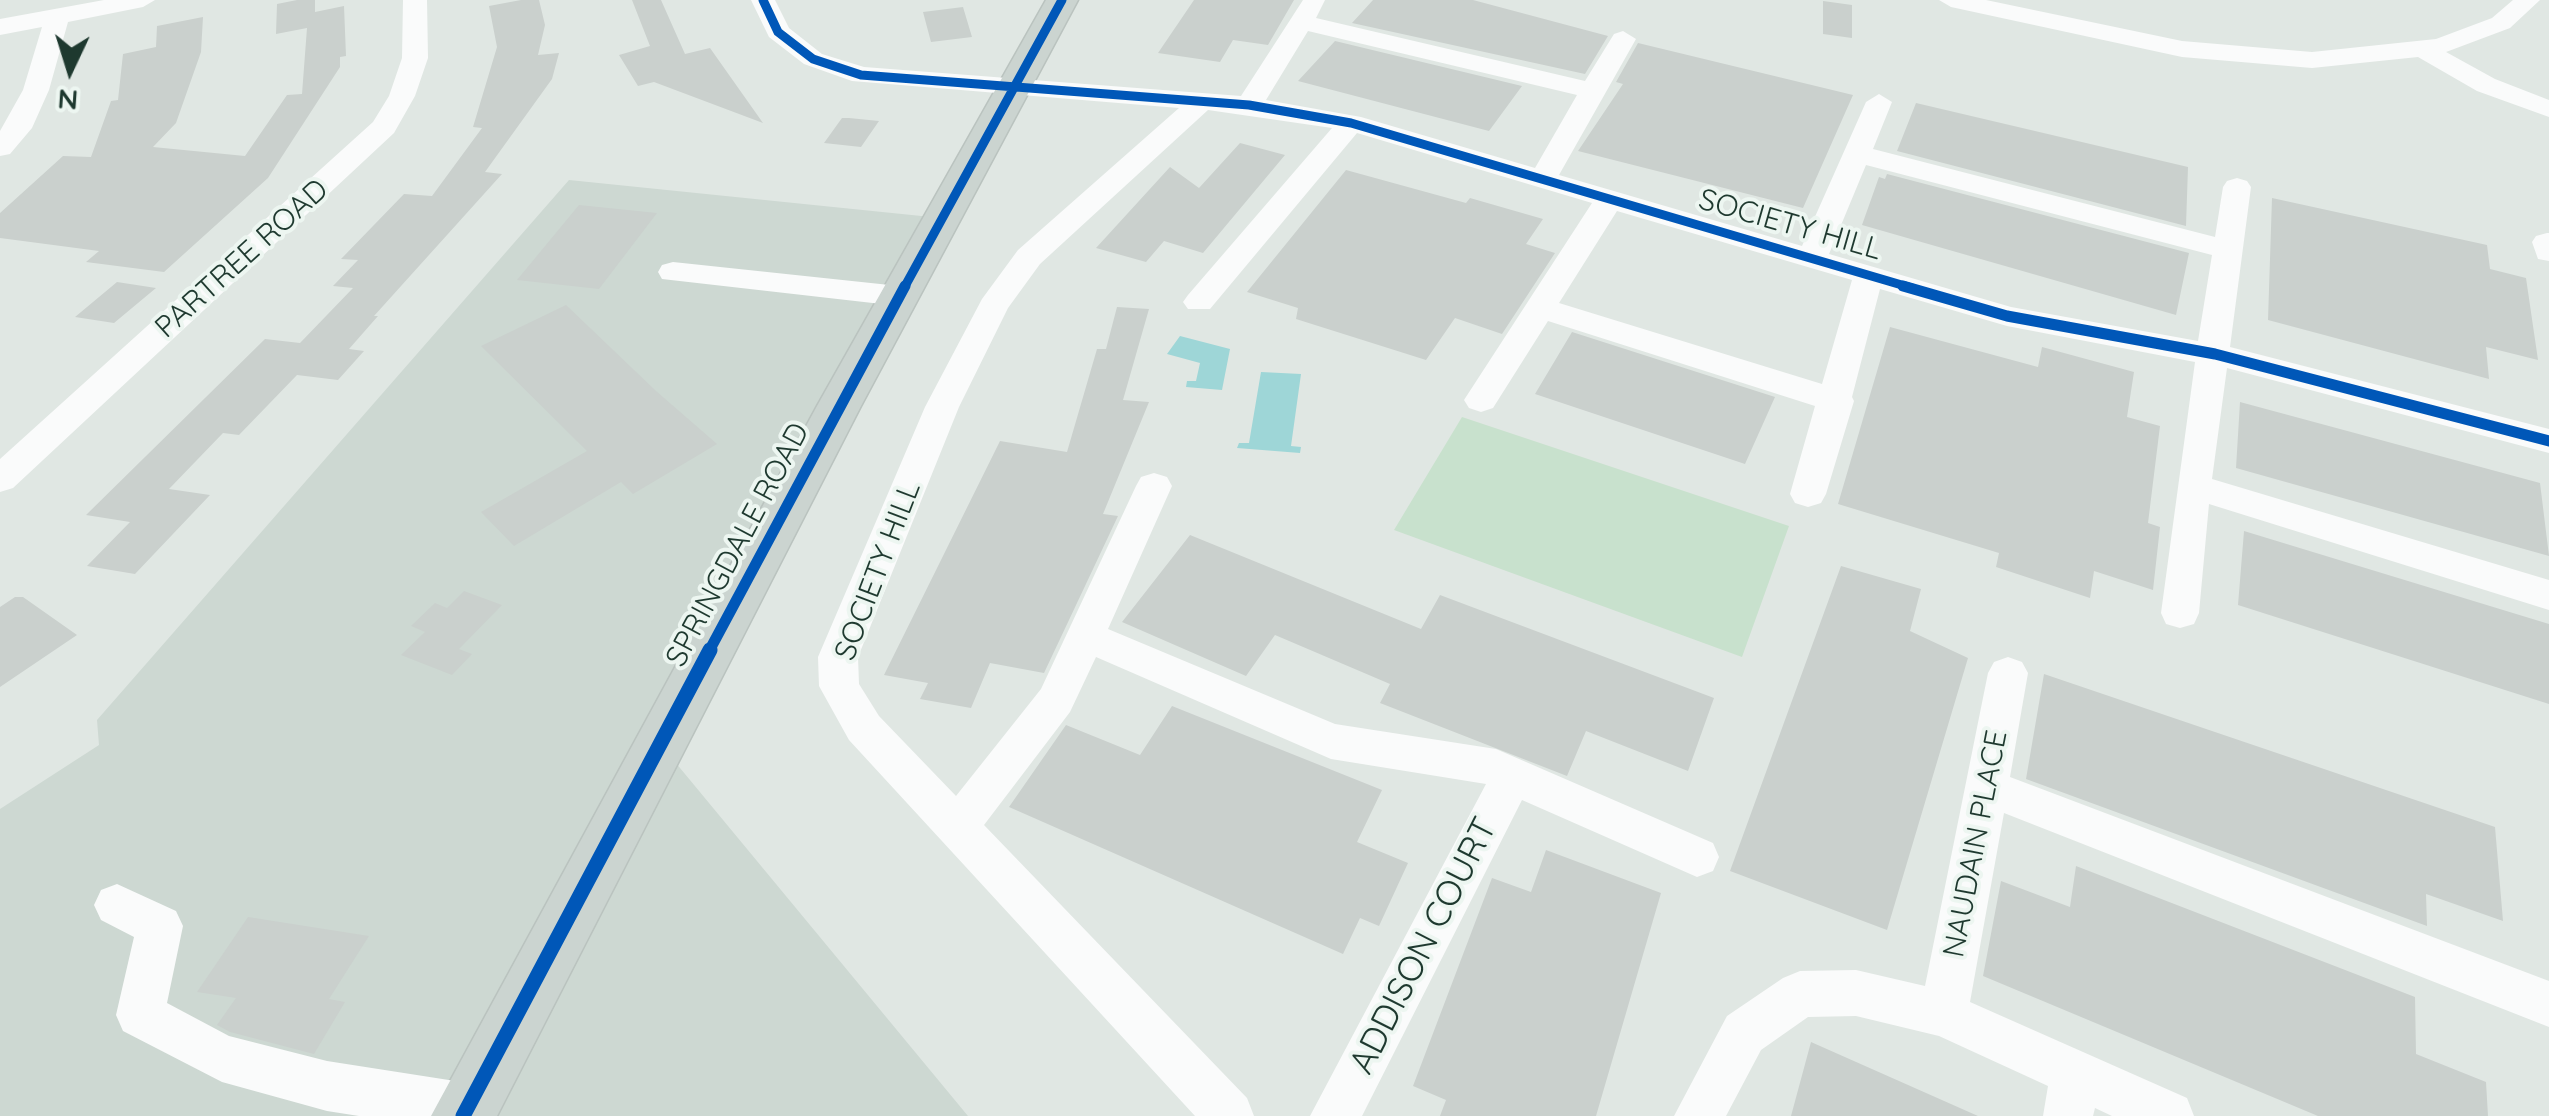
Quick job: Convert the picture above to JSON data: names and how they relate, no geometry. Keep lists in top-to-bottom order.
{
  "streets": {
    "main road": ["SPRINGDALE ROAD"],
    "street": [
      "SOCIETY HILL",
      "PARTREE ROAD",
      "NAUDAIN PLACE",
      "ADDISON COURT"
    ]
  },
  "crossings": [
    ["SOCIETY HILL", "SPRINGDALE ROAD"]
  ],
  "north": "bottom"
}
